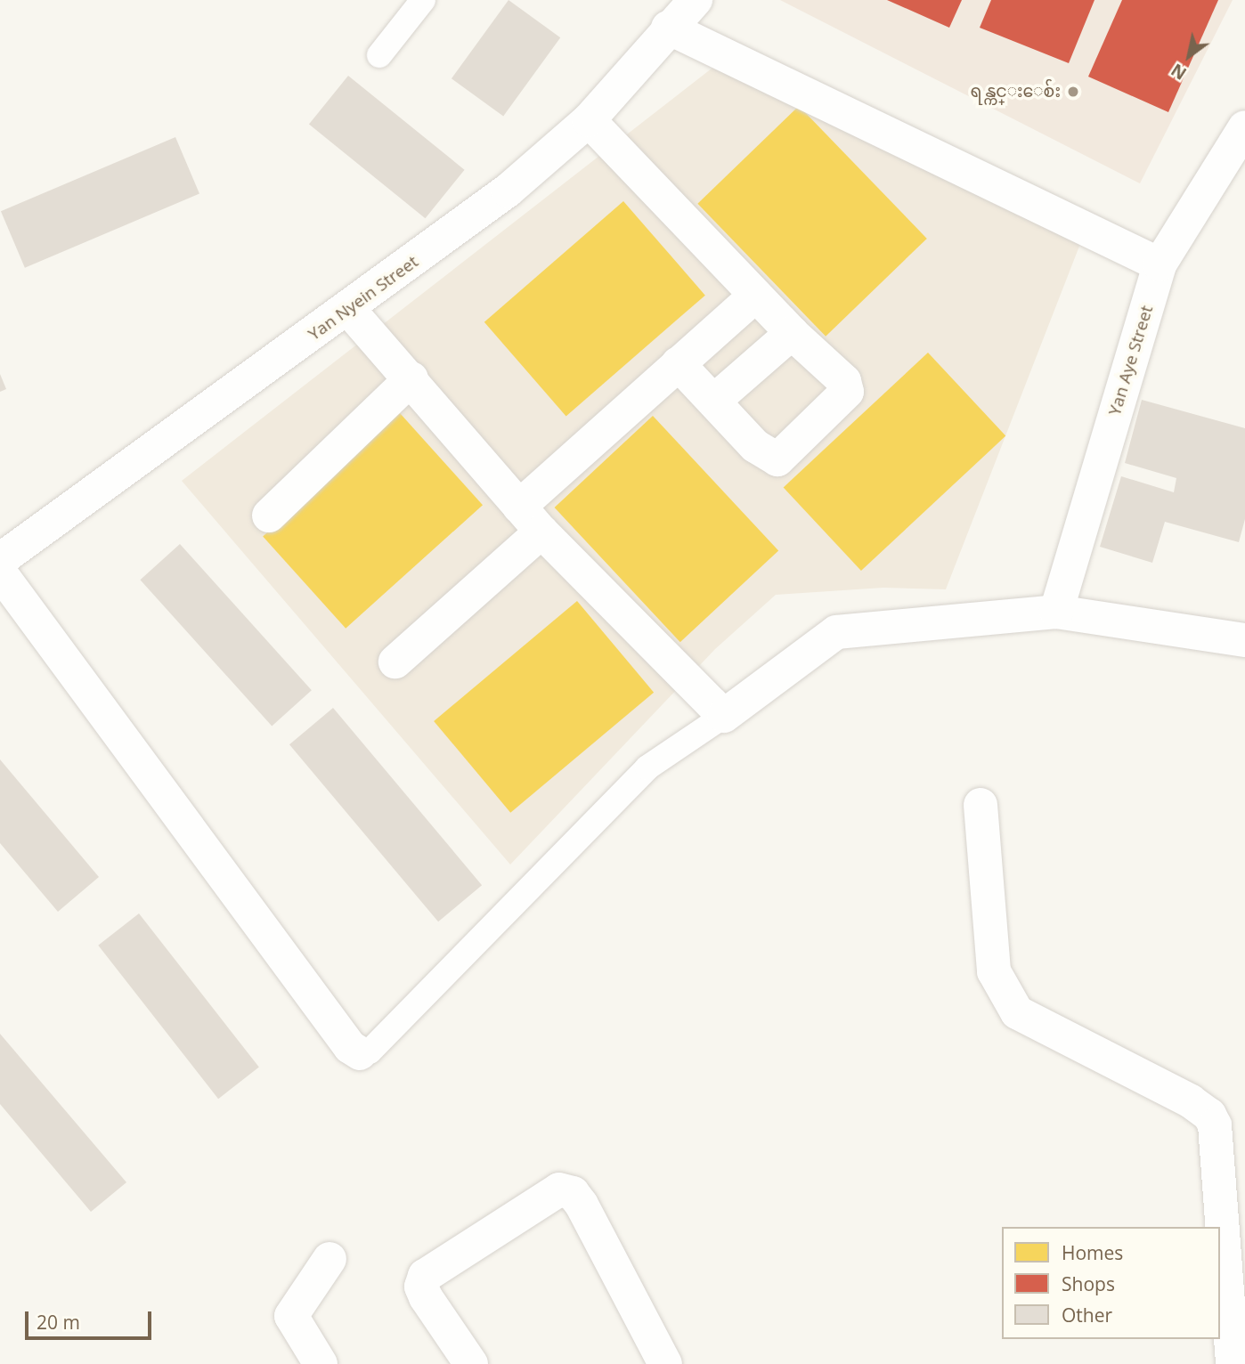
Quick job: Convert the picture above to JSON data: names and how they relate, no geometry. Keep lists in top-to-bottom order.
{
  "streets": {
    "street": ["Yan Nyein Street", "Yan Aye Street"]
  },
  "places": ["ရန္ကင္းေစ်း"],
  "legend": ["Homes", "Shops", "Other"],
  "scale_bar": "20 m",
  "north": "bottom left"
}
